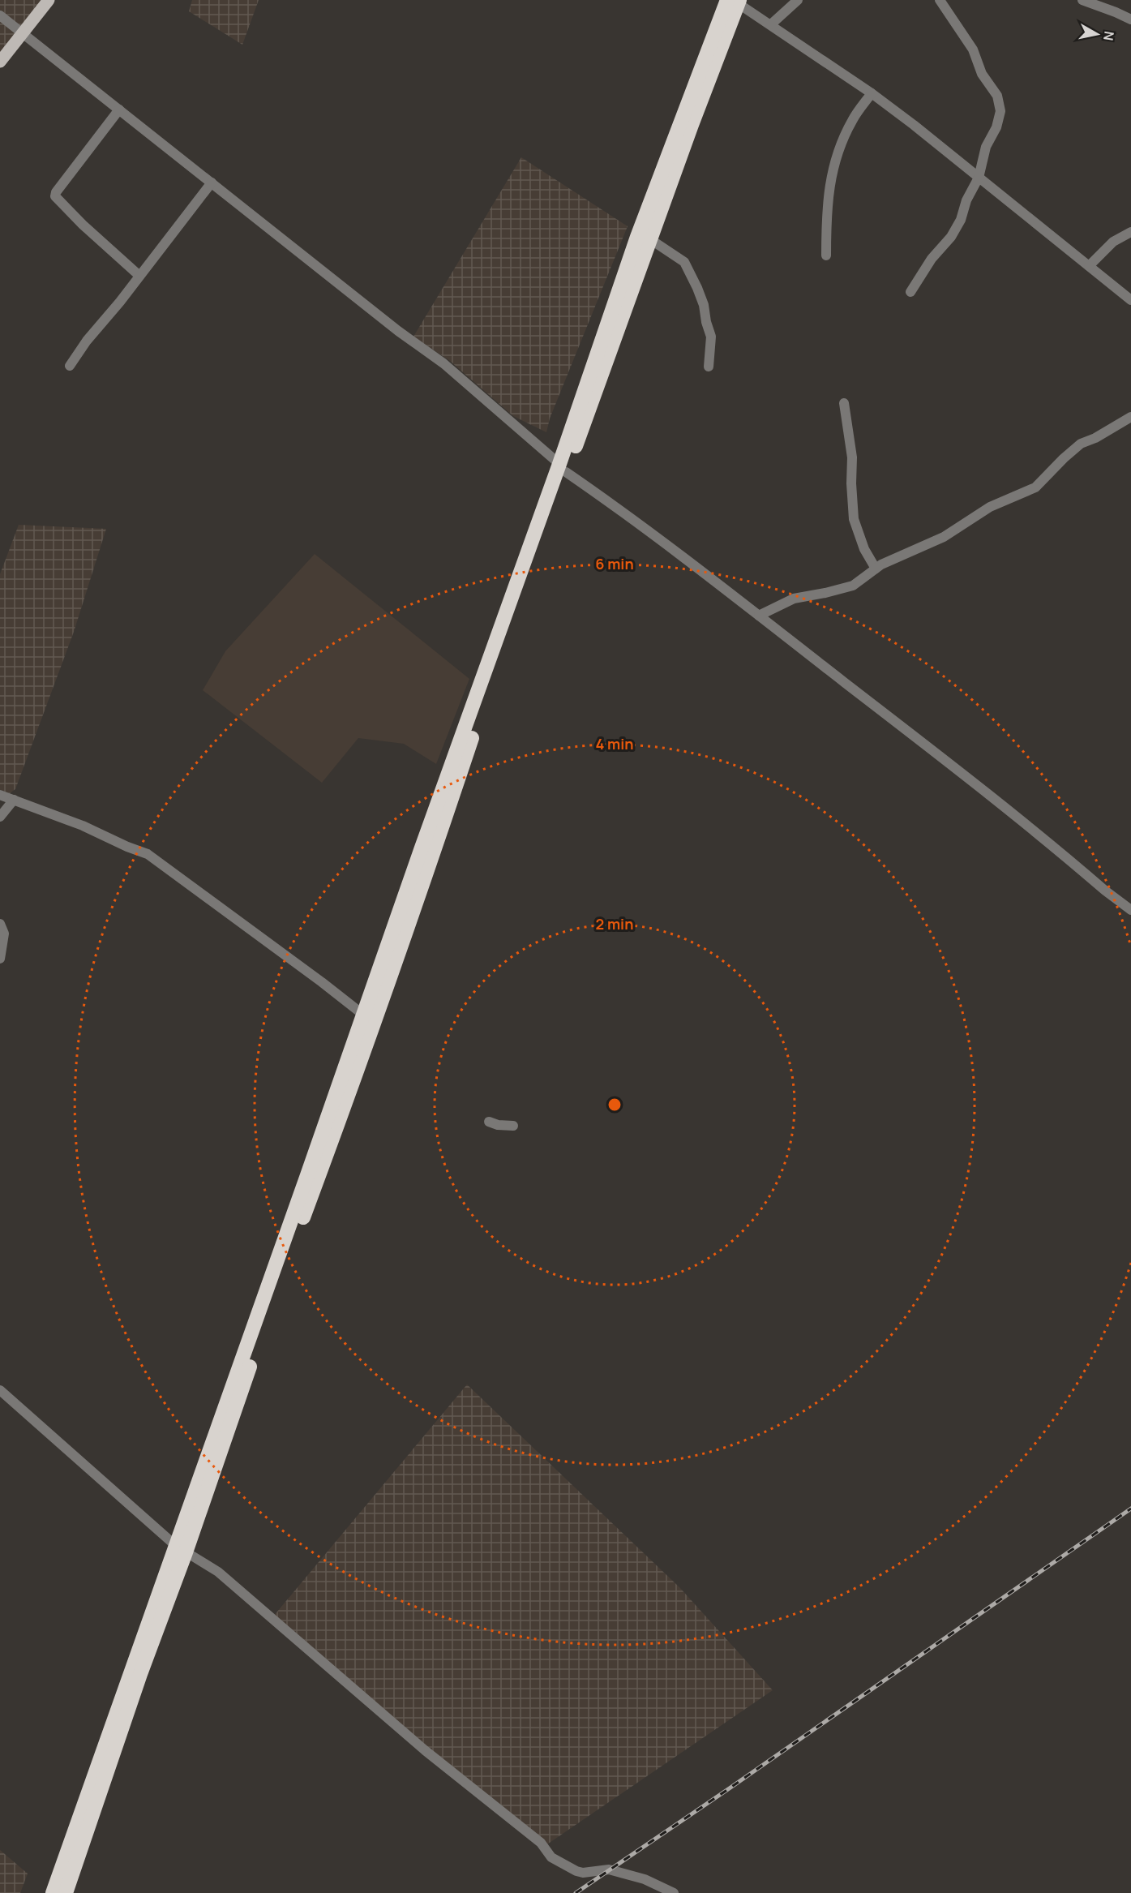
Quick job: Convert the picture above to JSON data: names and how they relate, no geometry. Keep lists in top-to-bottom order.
{
  "north": "right",
  "rings": ["6 min", "4 min", "2 min"]
}
